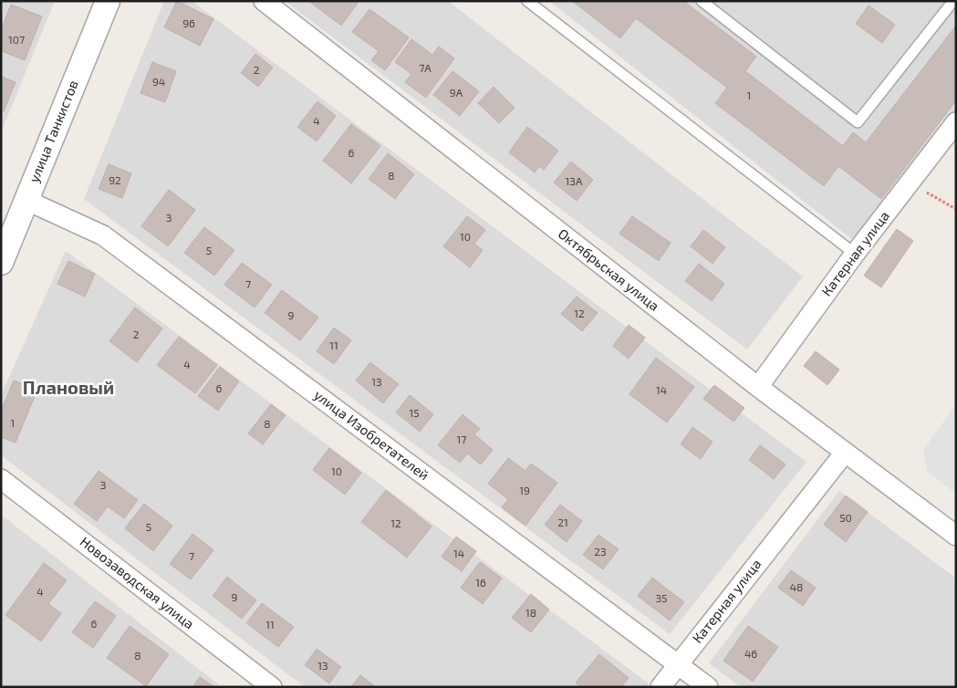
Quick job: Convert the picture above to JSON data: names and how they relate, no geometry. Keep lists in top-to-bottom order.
{
  "streets": {
    "street": [
      "улица Танкистов",
      "Катерная улица",
      "Октябрьская улица",
      "улица Изобретателей",
      "Новозаводская улица"
    ]
  },
  "crossings": [
    ["улица Танкистов", "улица Изобретателей"],
    ["Катерная улица", "Октябрьская улица"],
    ["Катерная улица", "улица Изобретателей"]
  ],
  "districts": ["Плановый"],
  "house_numbers": [
    "96",
    "107",
    "7А",
    "2",
    "94",
    "9А",
    "1",
    "4",
    "6",
    "8",
    "92",
    "13А",
    "3",
    "10",
    "5",
    "7",
    "12",
    "9",
    "2",
    "11",
    "4",
    "13",
    "6",
    "14",
    "15",
    "1",
    "8",
    "17",
    "10",
    "3",
    "19",
    "50",
    "21",
    "12",
    "5",
    "23",
    "14",
    "7",
    "16",
    "48",
    "4",
    "9",
    "35",
    "18",
    "6",
    "11",
    "46",
    "8",
    "13"
  ]
}
